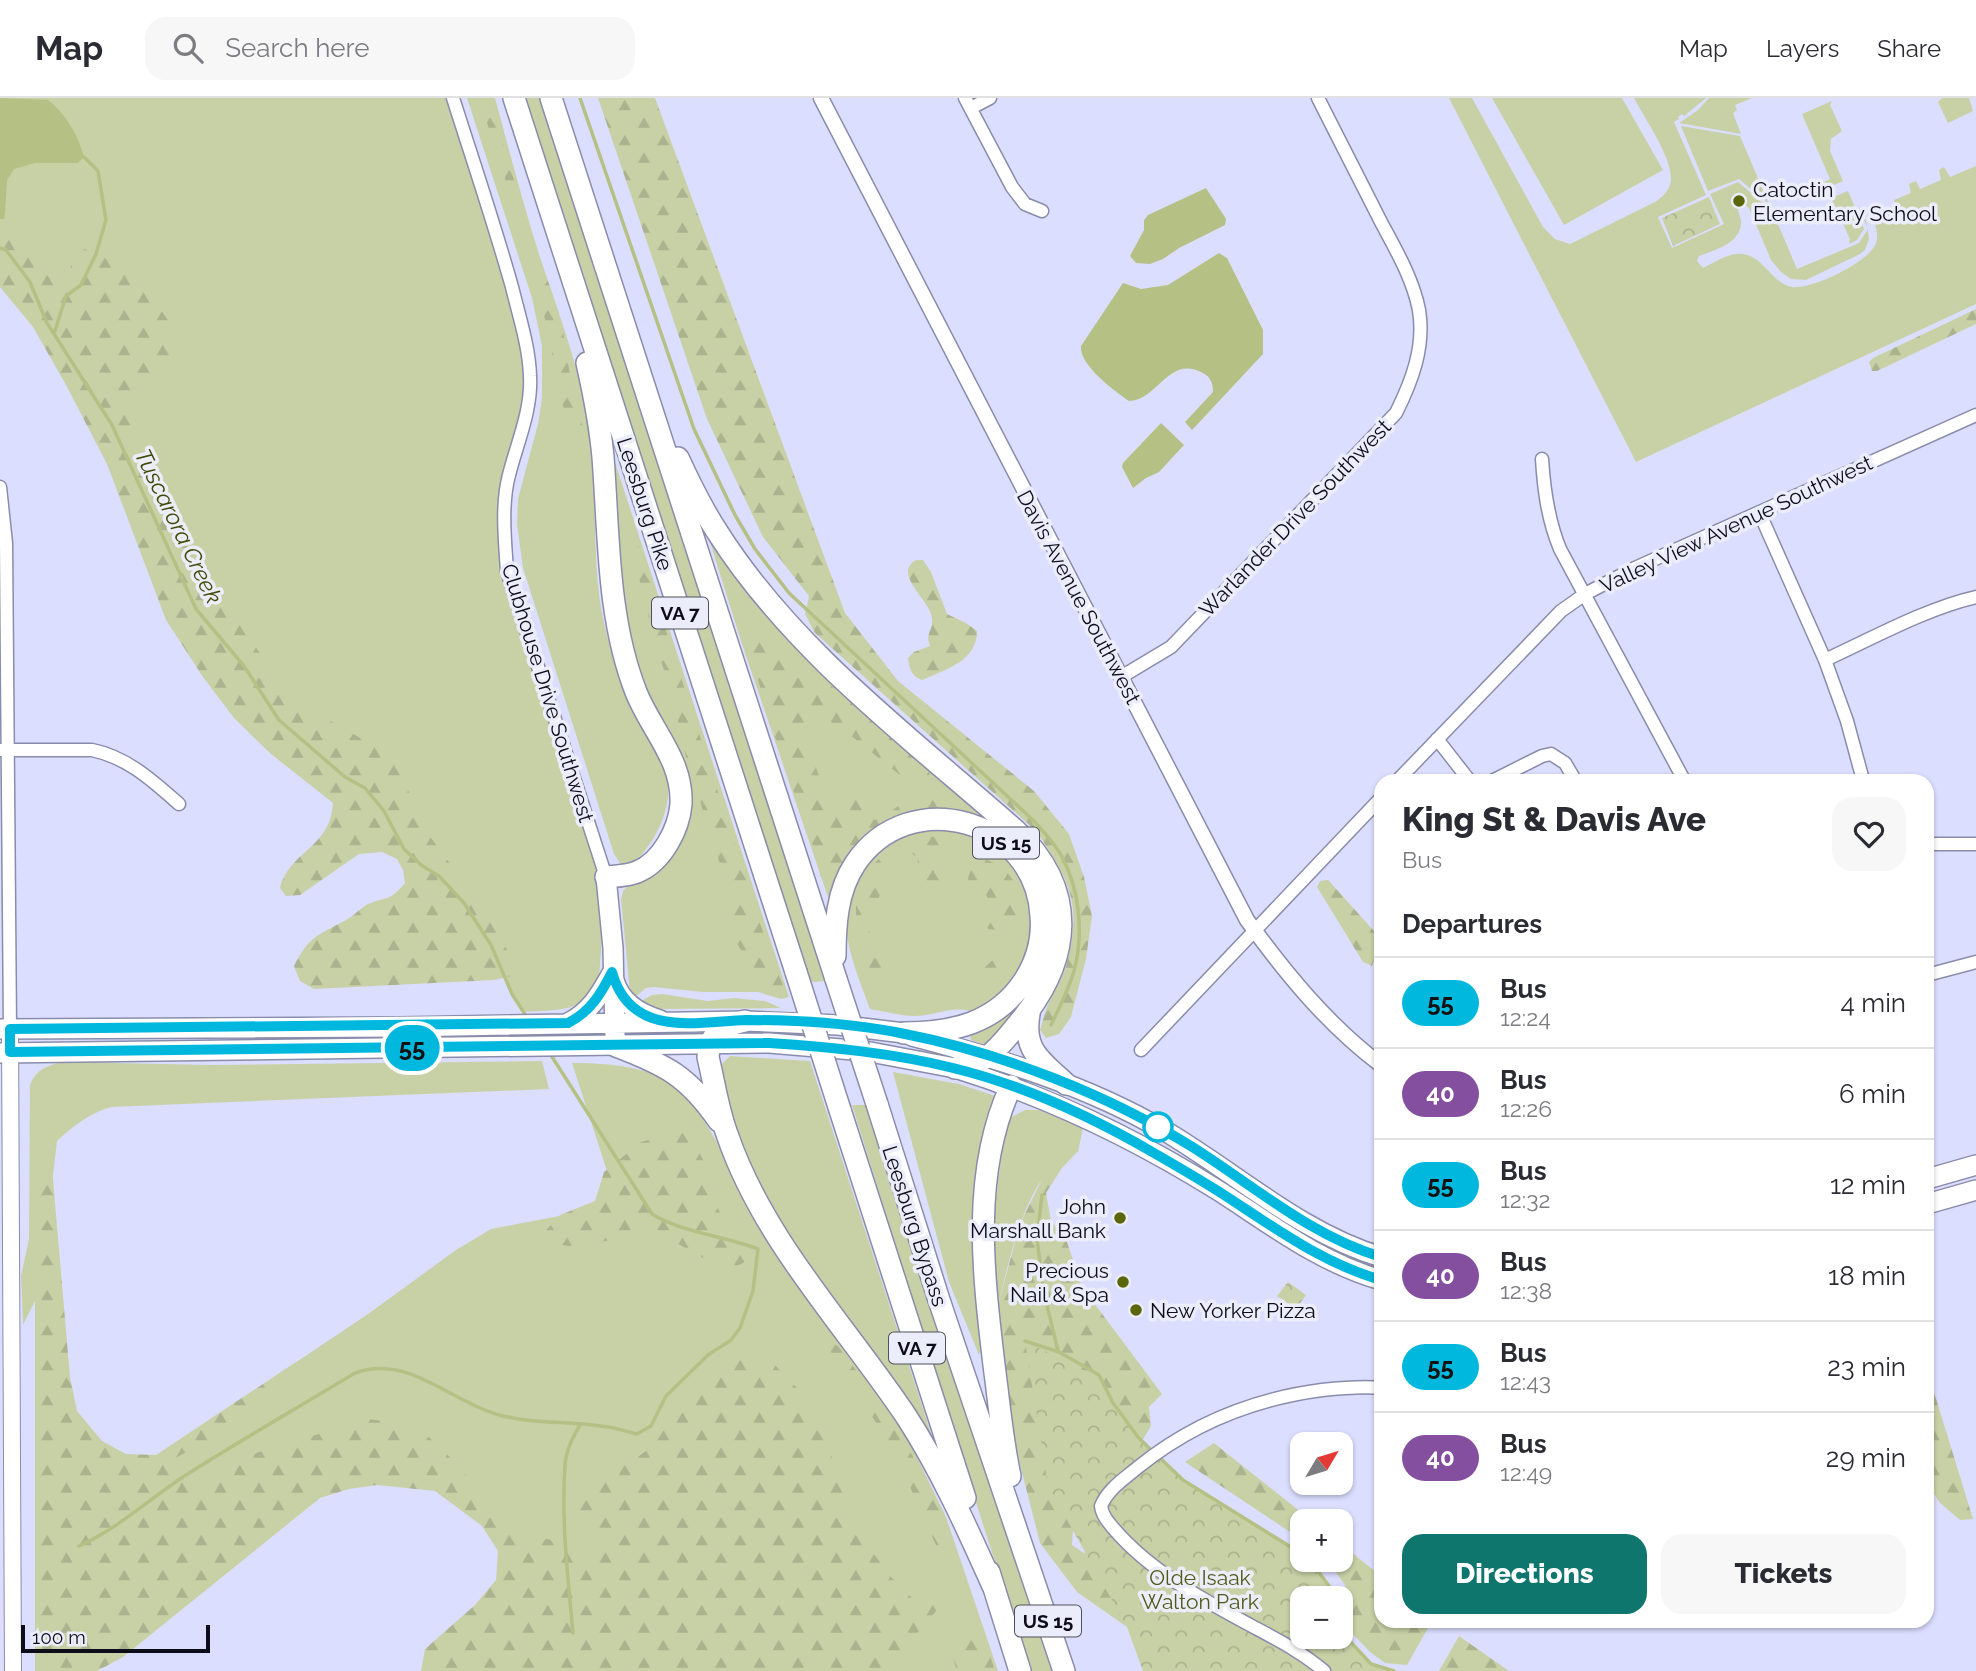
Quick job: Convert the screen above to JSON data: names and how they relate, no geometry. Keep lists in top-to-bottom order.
{
  "streets": {
    "highway": [
      "Leesburg Pike",
      "VA 7",
      "US 15",
      "Leesburg Bypass"
    ],
    "main road": ["Clubhouse Drive Southwest"],
    "street": ["Warlander Drive Southwest", "Valley View Avenue Southwest", "Davis Avenue Southwest"]
  },
  "crossings": [
    ["Leesburg Pike", "US 15"],
    ["Leesburg Pike", "Leesburg Bypass"],
    ["Warlander Drive Southwest", "Davis Avenue Southwest"],
    ["Clubhouse Drive Southwest", "US 15"],
    ["US 15", "Leesburg Bypass"]
  ],
  "water": ["Tuscarora Creek"],
  "parks": ["Olde Isaak Walton Park"],
  "places": [
    "Catoctin Elementary School",
    "John Marshall Bank",
    "Precious Nail & Spa",
    "New Yorker Pizza"
  ],
  "lines": ["bus line 55"],
  "scale_bar": "100 m",
  "north": "top right",
  "page": {
    "header": "Map",
    "search": "Search here",
    "nav": ["Map", "Layers", "Share"],
    "on_map": "55",
    "heading": [
      ["King St & Davis Ave", "Bus"],
      "Departures"
    ],
    "list": [
      {
        "mark": "55",
        "name": "Bus",
        "note": "12:24",
        "value": "4 min"
      },
      {
        "mark": "40",
        "name": "Bus",
        "note": "12:26",
        "value": "6 min"
      },
      {
        "mark": "55",
        "name": "Bus",
        "note": "12:32",
        "value": "12 min"
      },
      {
        "mark": "40",
        "name": "Bus",
        "note": "12:38",
        "value": "18 min"
      },
      {
        "mark": "55",
        "name": "Bus",
        "note": "12:43",
        "value": "23 min"
      },
      {
        "mark": "40",
        "name": "Bus",
        "note": "12:49",
        "value": "29 min"
      }
    ],
    "map_buttons": ["+", "−"],
    "buttons": ["Directions", "Tickets"],
    "scale": "100 m"
  }
}
